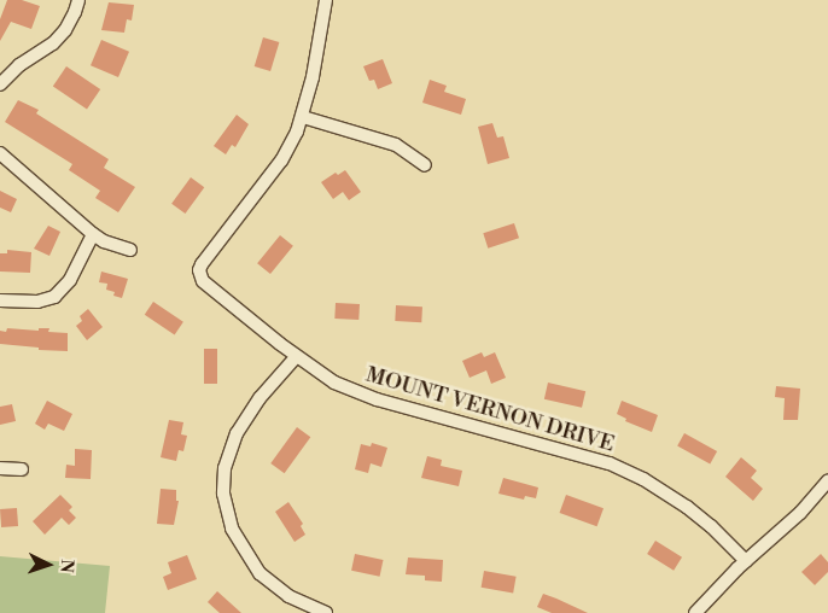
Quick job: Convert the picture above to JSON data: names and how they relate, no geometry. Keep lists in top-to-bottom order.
{
  "streets": {
    "street": ["MOUNT VERNON DRIVE"]
  },
  "north": "right"
}
